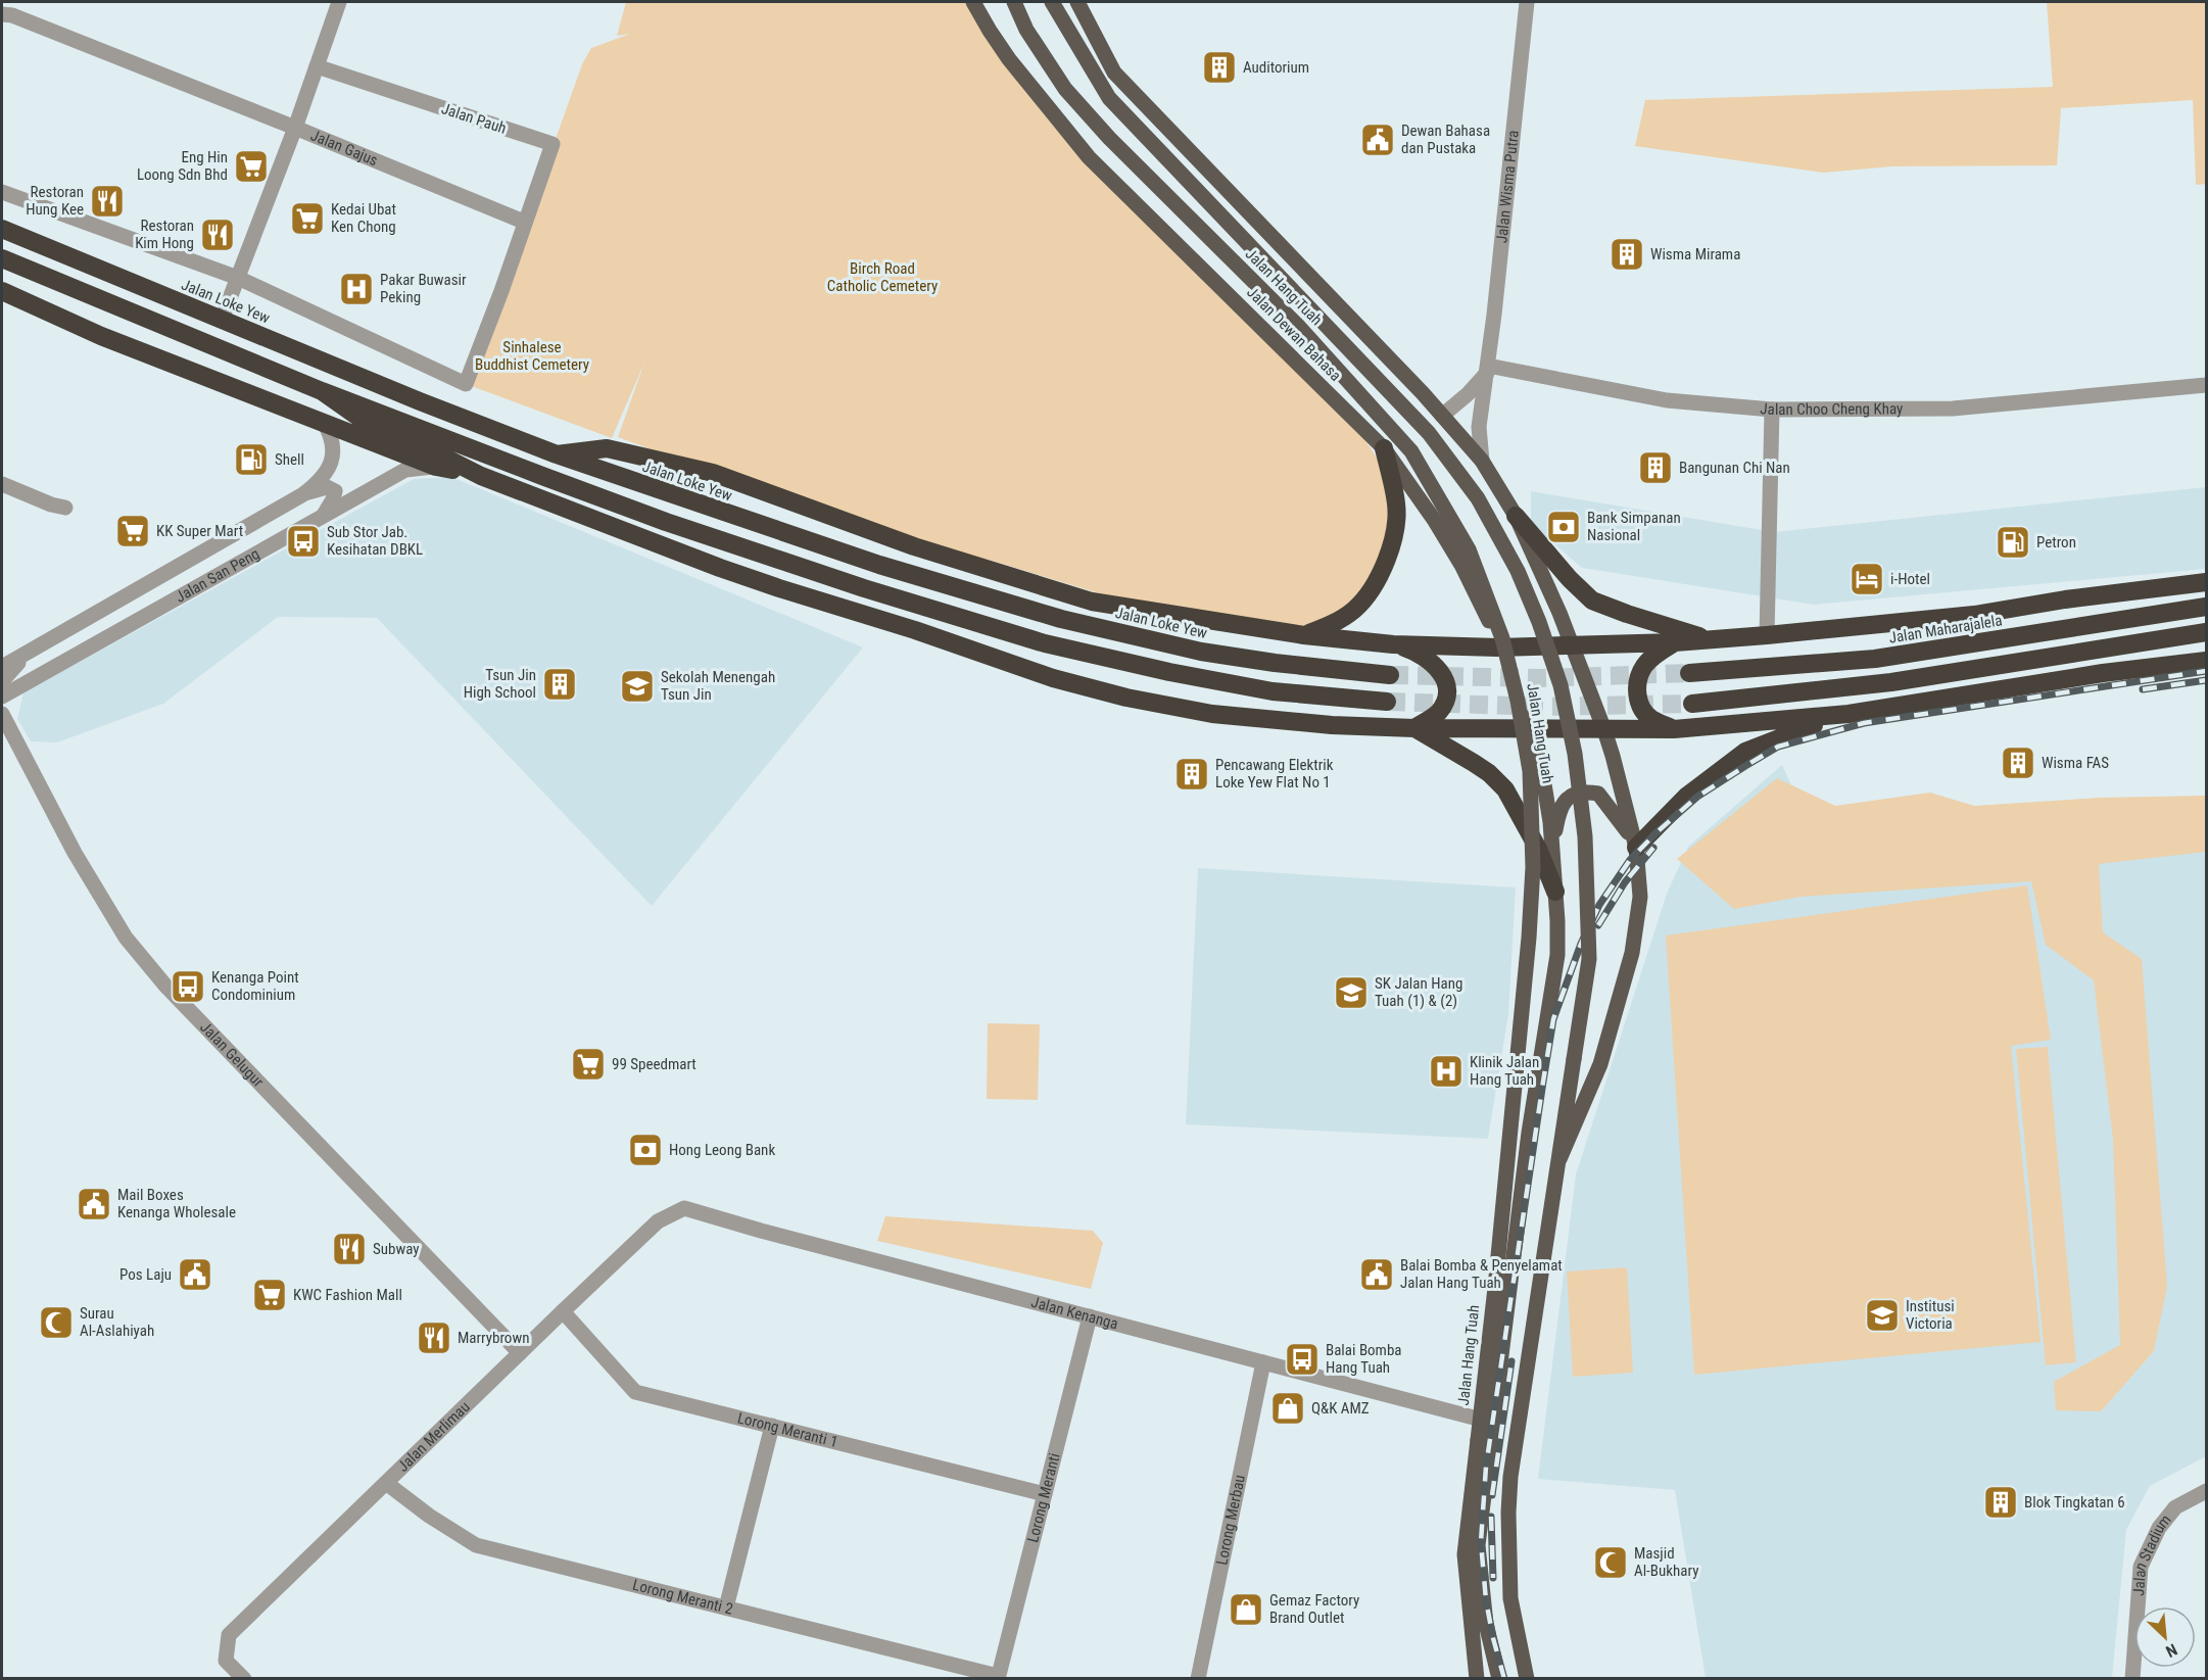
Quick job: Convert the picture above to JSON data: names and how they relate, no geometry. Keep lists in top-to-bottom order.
{
  "streets": {
    "highway": ["Jalan Loke Yew", "Jalan Maharajalela"],
    "main road": ["Jalan Hang Tuah", "Jalan Dewan Bahasa"],
    "street": [
      "Jalan Pauh",
      "Jalan Gajus",
      "Jalan Wisma Putra",
      "Jalan Choo Cheng Khay",
      "Jalan San Peng",
      "Jalan Gelugur",
      "Jalan Kenanga",
      "Lorong Meranti 1",
      "Jalan Merlimau",
      "Lorong Meranti",
      "Lorong Merbau",
      "Jalan Stadium",
      "Lorong Meranti 2"
    ]
  },
  "crossings": [
    ["Jalan Pauh", "Jalan Gajus"],
    ["Jalan Wisma Putra", "Jalan Choo Cheng Khay"],
    ["Jalan Hang Tuah", "Jalan Dewan Bahasa"],
    ["Jalan Hang Tuah", "Jalan Kenanga"],
    ["Jalan Gelugur", "Jalan Merlimau"],
    ["Jalan Kenanga", "Jalan Merlimau"],
    ["Jalan Kenanga", "Lorong Meranti"],
    ["Jalan Kenanga", "Lorong Merbau"],
    ["Lorong Meranti 1", "Jalan Merlimau"],
    ["Lorong Meranti 1", "Lorong Meranti"],
    ["Jalan Merlimau", "Lorong Meranti 2"],
    ["Lorong Meranti", "Lorong Meranti 2"]
  ],
  "parks": ["Birch Road Catholic Cemetery", "Sinhalese Buddhist Cemetery"],
  "places": {
    "building": [
      "Auditorium",
      "Wisma Mirama",
      "Bangunan Chi Nan",
      "Tsun Jin High School",
      "Wisma FAS",
      "Pencawang Elektrik Loke Yew Flat No 1",
      "Blok Tingkatan 6"
    ],
    "public building": [
      "Dewan Bahasa dan Pustaka",
      "Mail Boxes Kenanga Wholesale",
      "Pos Laju",
      "Balai Bomba & Penyelamat Jalan Hang Tuah"
    ],
    "supermarket": [
      "Eng Hin Loong Sdn Bhd",
      "Kedai Ubat Ken Chong",
      "KK Super Mart",
      "99 Speedmart",
      "KWC Fashion Mall"
    ],
    "restaurant": [
      "Restoran Hung Kee",
      "Restoran Kim Hong",
      "Subway",
      "Marrybrown"
    ],
    "hospital": ["Pakar Buwasir Peking", "Klinik Jalan Hang Tuah"],
    "fuel station": ["Shell", "Petron"],
    "bank": ["Bank Simpanan Nasional", "Hong Leong Bank"],
    "bus stop": ["Sub Stor Jab. Kesihatan DBKL", "Kenanga Point Condominium", "Balai Bomba Hang Tuah"],
    "hotel": ["i-Hotel"],
    "school or university": ["Sekolah Menengah Tsun Jin", "SK Jalan Hang Tuah (1) & (2)", "Institusi Victoria"],
    "mosque": ["Surau Al-Aslahiyah", "Masjid Al-Bukhary"],
    "shop": ["Q&K AMZ", "Gemaz Factory Brand Outlet"]
  },
  "north": "bottom right"
}
